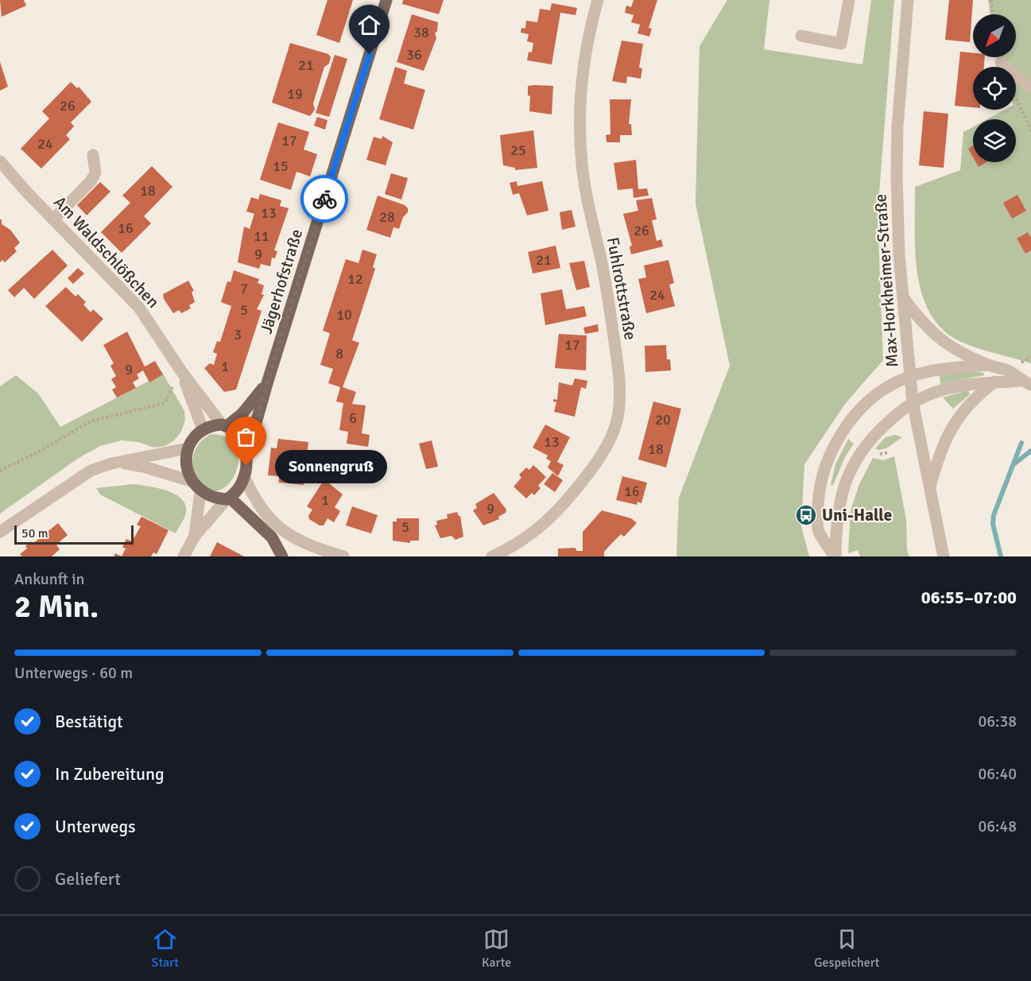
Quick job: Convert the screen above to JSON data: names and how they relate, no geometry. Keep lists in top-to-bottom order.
{
  "streets": {
    "main road": ["Jägerhofstraße"],
    "street": ["Am Waldschlößchen", "Max-Horkheimer-Straße", "Fuhlrottstraße"]
  },
  "crossings": [
    ["Am Waldschlößchen", "Jägerhofstraße"]
  ],
  "places": {
    "other": ["Sonnengruß"],
    "bus stop": ["Uni-Halle"]
  },
  "house_numbers": [
    "38",
    "36",
    "21",
    "19",
    "26",
    "17",
    "24",
    "25",
    "15",
    "18",
    "13",
    "28",
    "16",
    "26",
    "11",
    "9",
    "21",
    "12",
    "7",
    "24",
    "5",
    "10",
    "3",
    "17",
    "8",
    "1",
    "9",
    "6",
    "20",
    "13",
    "18",
    "16",
    "1",
    "9",
    "5"
  ],
  "scale_bar": "50 m",
  "north": "bottom left",
  "page": {
    "bubble": "Sonnengruß",
    "scale": "50 m",
    "heading": ["2 Min.", "Ankunft in", "06:55–07:00"],
    "bar": "Unterwegs · 60 m",
    "list": [
      ["Bestätigt", "06:38"],
      ["In Zubereitung", "06:40"],
      ["Unterwegs", "06:48"],
      "Geliefert"
    ],
    "tabs": ["Start", "Karte", "Gespeichert"]
  }
}
